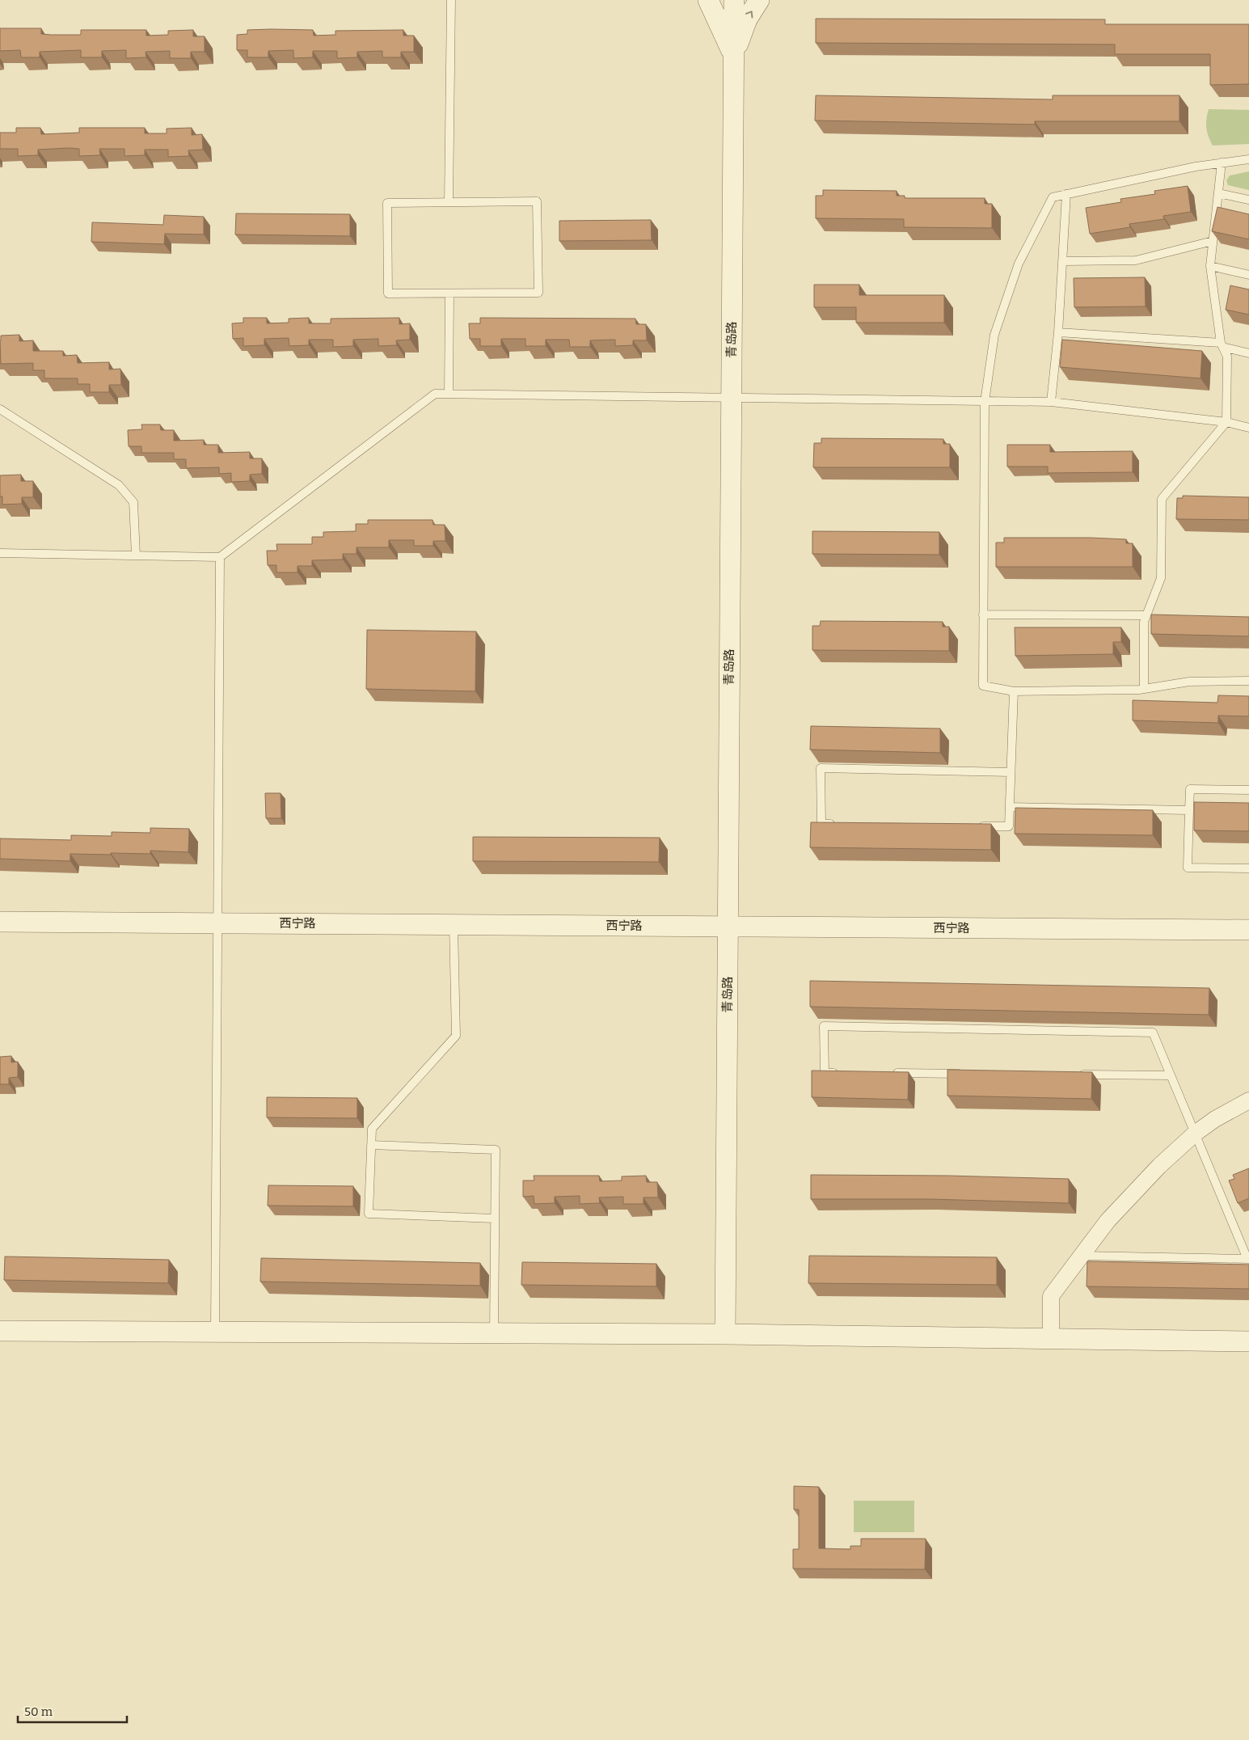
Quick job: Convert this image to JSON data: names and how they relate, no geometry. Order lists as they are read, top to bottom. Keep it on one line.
{"streets":{"street":["青岛路","西宁路"]},"crossings":[["青岛路","西宁路"]],"scale_bar":"50 m"}
